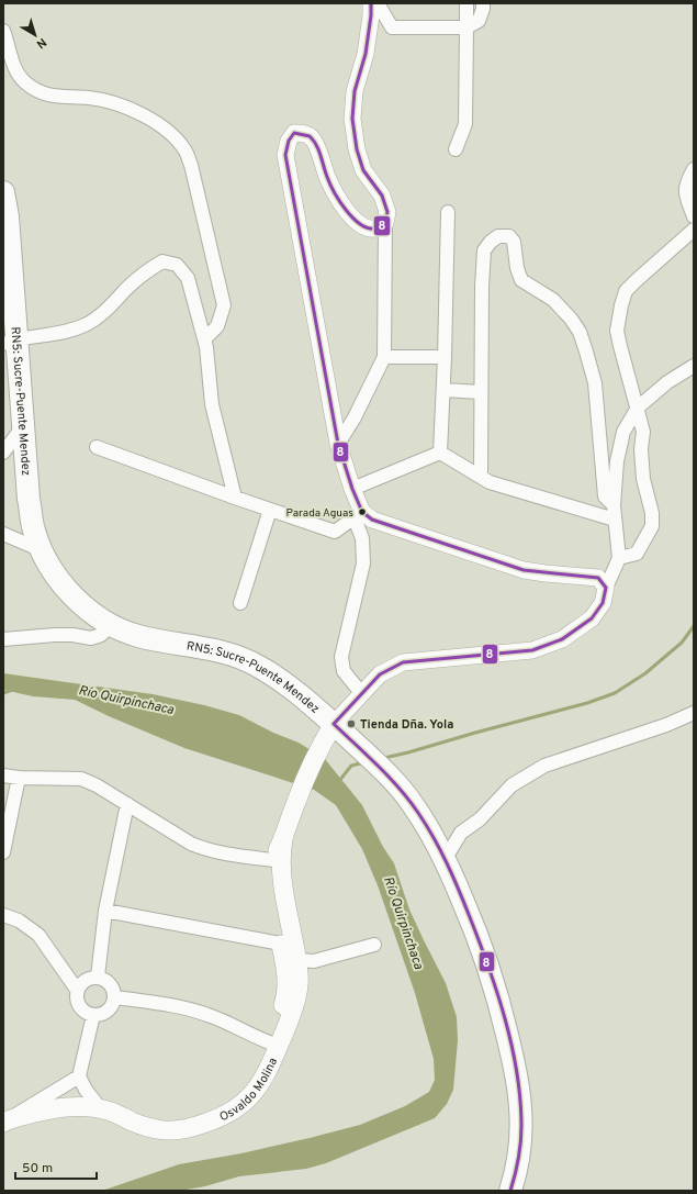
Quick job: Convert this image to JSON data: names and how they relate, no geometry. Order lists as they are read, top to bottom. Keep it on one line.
{"streets":{"highway":["RN5: Sucre-Puente Mendez"],"main road":["Osvaldo Molina"]},"water":["Río Quirpinchaca"],"places":["Parada Aguas","Tienda Dña. Yola"],"lines":["transit line 8"],"scale_bar":"50 m","north":"bottom right"}
